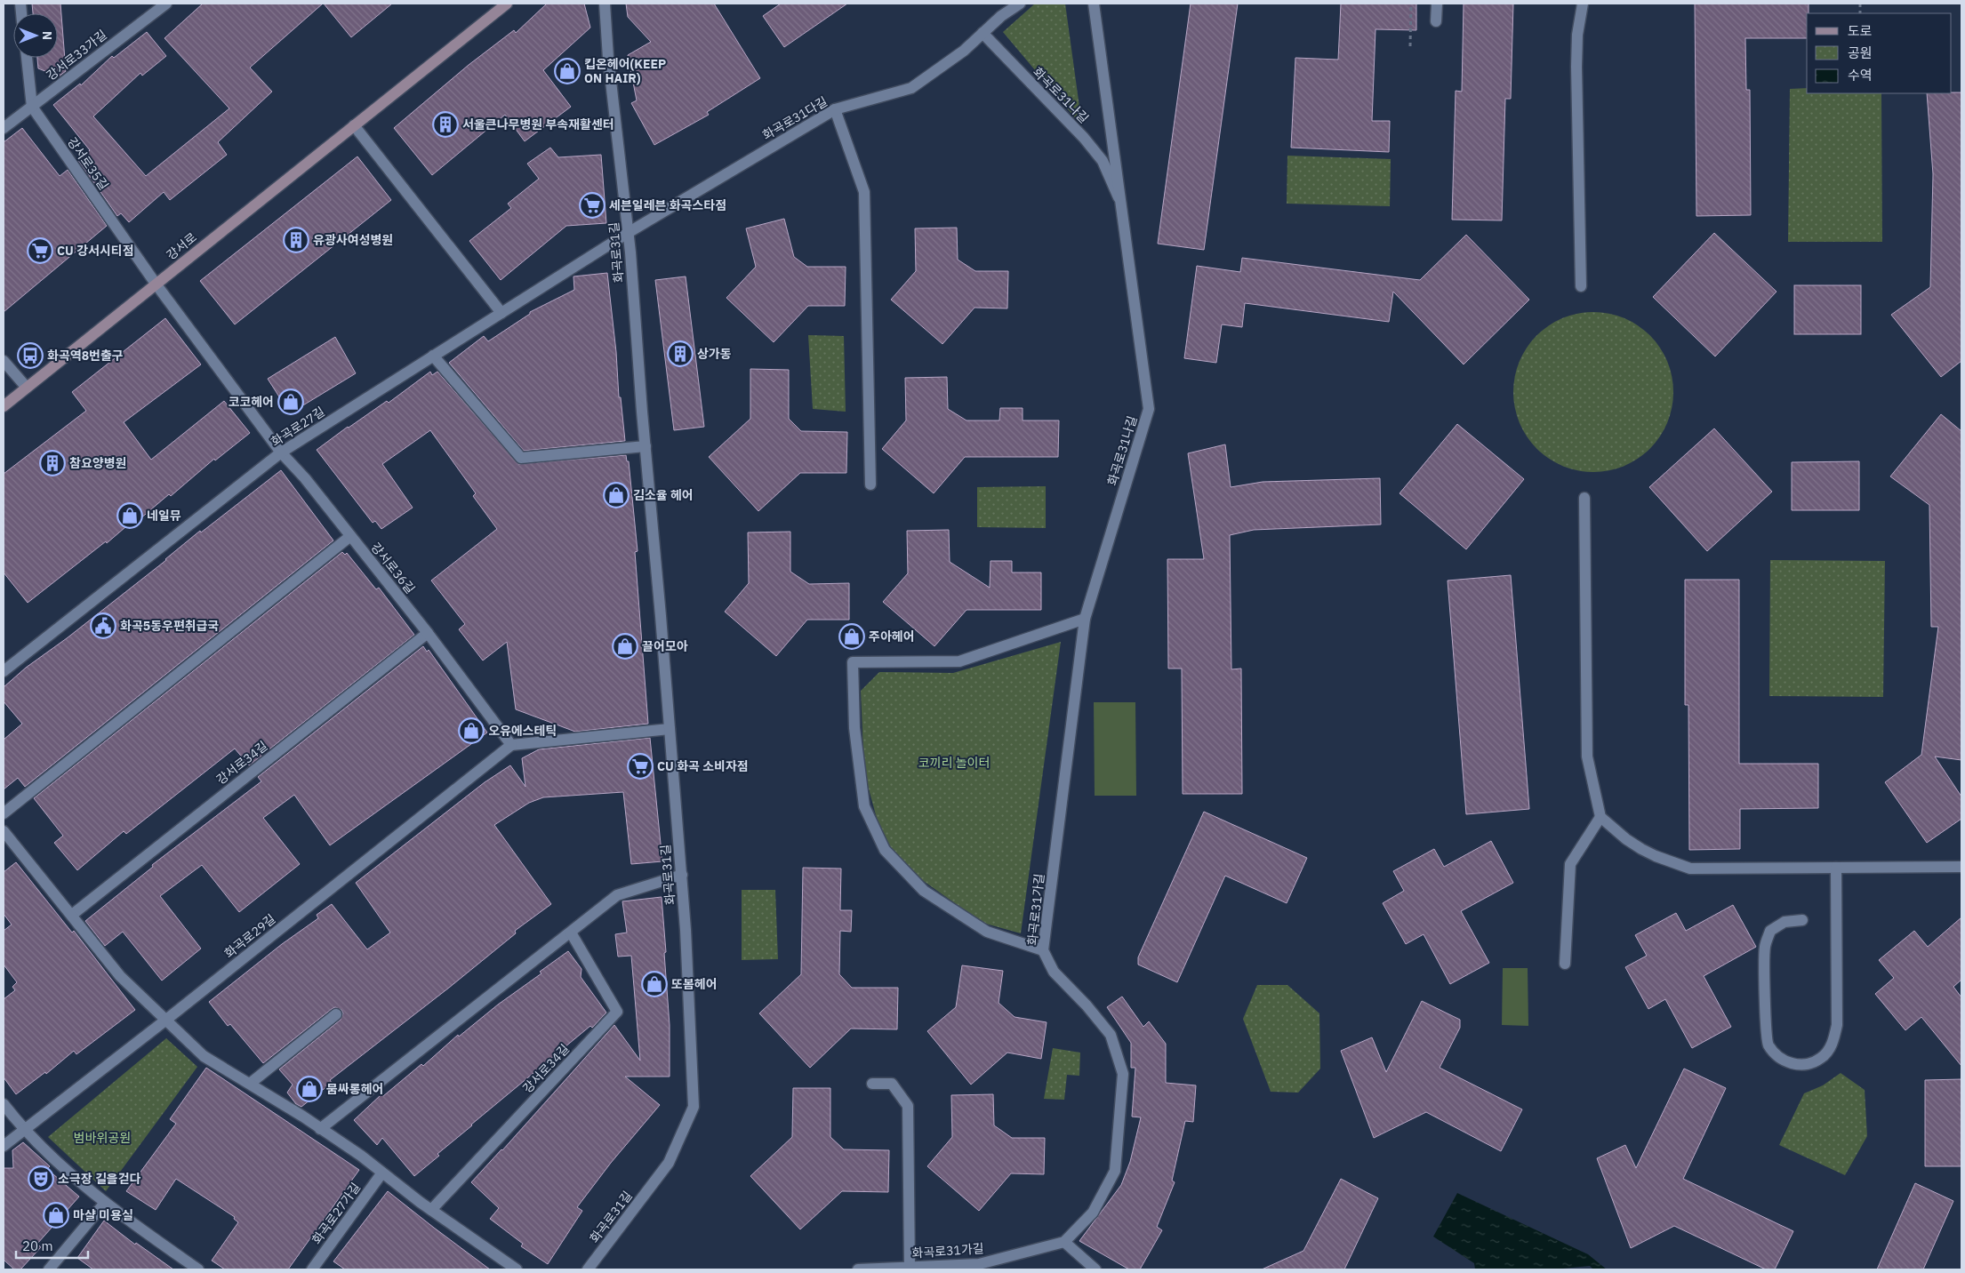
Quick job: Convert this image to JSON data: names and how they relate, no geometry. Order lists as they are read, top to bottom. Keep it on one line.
{"streets":{"main road":["강서로"],"street":["강서로33가길","화곡로31나길","화곡로31다길","강서로35길","화곡로31길","화곡로27길","강서로36길","강서로34길","화곡로31가길","화곡로29길","화곡로27가길"]},"crossings":[["강서로33가길","강서로35길"],["화곡로31나길","화곡로31다길"],["화곡로31나길","화곡로31가길"],["화곡로31다길","화곡로31길"],["화곡로31다길","화곡로27길"],["강서로35길","강서로"],["강서로35길","강서로36길"],["강서로","강서로36길"],["화곡로31길","화곡로27길"],["화곡로27길","강서로36길"],["강서로36길","강서로34길"],["강서로36길","화곡로29길"]],"parks":["코끼리 놀이터","범바위공원"],"places":{"shop":["킵온헤어(KEEP ON HAIR)","코코헤어","김소율 헤어","네일뮤","주아헤어","끌어모아","오유에스테틱","또봄헤어","뭄싸롱헤어","마샬 미용실"],"building":["서울큰나무병원 부속재활센터","유광사여성병원","상가동","참요양병원"],"supermarket":["세븐일레븐 화곡스타점","CU 강서시티점","CU 화곡 소비자점"],"bus stop":["화곡역8번출구"],"public building":["화곡5동우편취급국"],"theatre":["소극장 길을걷다"]},"legend":["도로","공원","수역"],"scale_bar":"20 m","north":"right"}
